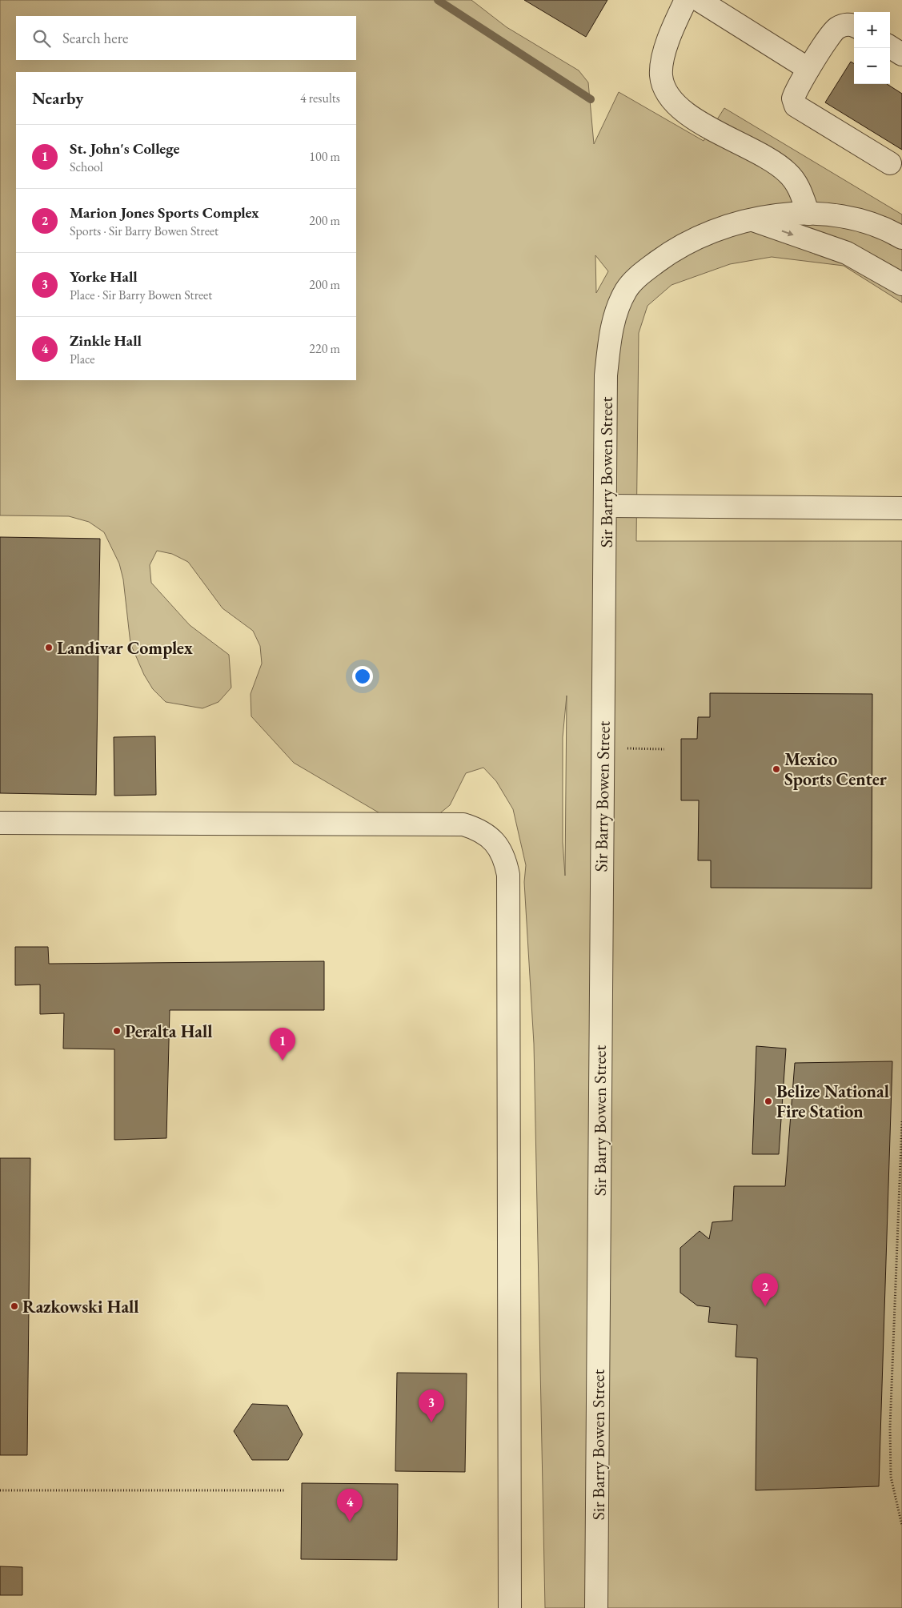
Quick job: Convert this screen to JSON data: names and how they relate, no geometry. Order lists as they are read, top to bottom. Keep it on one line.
{"streets":{"street":["Sir Barry Bowen Street"]},"places":["Landivar Complex","Mexico Sports Center","Peralta Hall","Belize National Fire Station","Razkowski Hall"],"page":{"map_buttons":["+","−"],"search":"Search here","heading":["Nearby","4 results"],"list":[{"mark":"1","name":"St. John's College","note":"School","value":"100 m"},{"mark":"2","name":"Marion Jones Sports Complex","note":"Sports · Sir Barry Bowen Street","value":"200 m"},{"mark":"3","name":"Yorke Hall","note":"Place · Sir Barry Bowen Street","value":"200 m"},{"mark":"4","name":"Zinkle Hall","note":"Place","value":"220 m"}],"pins":["1","2","3","4"]}}
